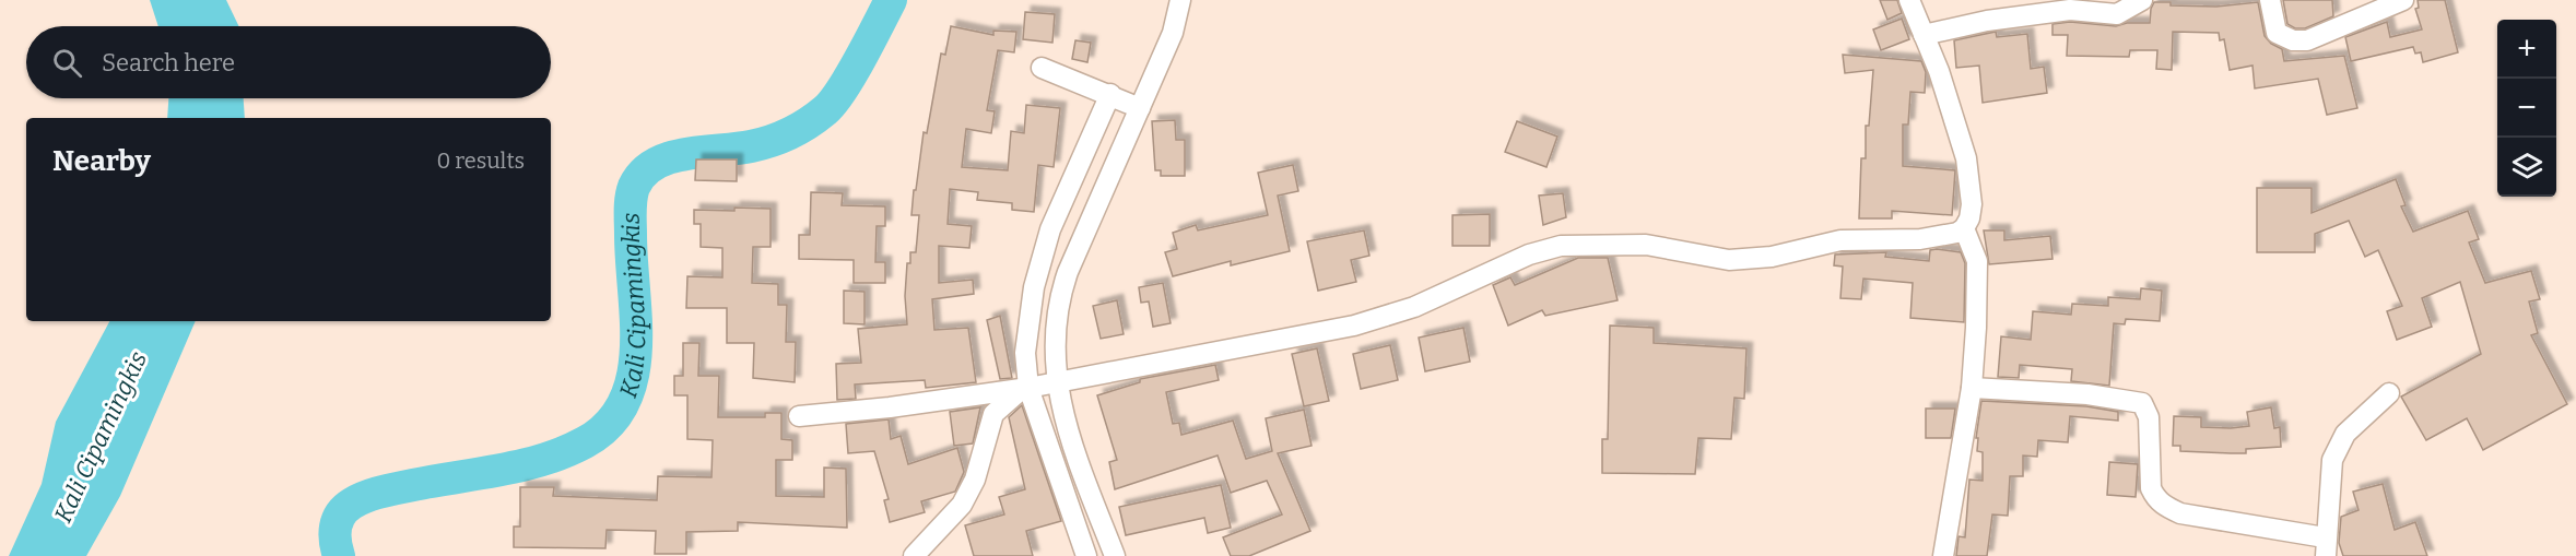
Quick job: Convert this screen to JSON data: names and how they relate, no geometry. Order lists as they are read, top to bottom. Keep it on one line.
{"water":["Kali Cipamingkis"],"page":{"map_buttons":["+","−"],"search":"Search here","heading":["Nearby","0 results"]}}
